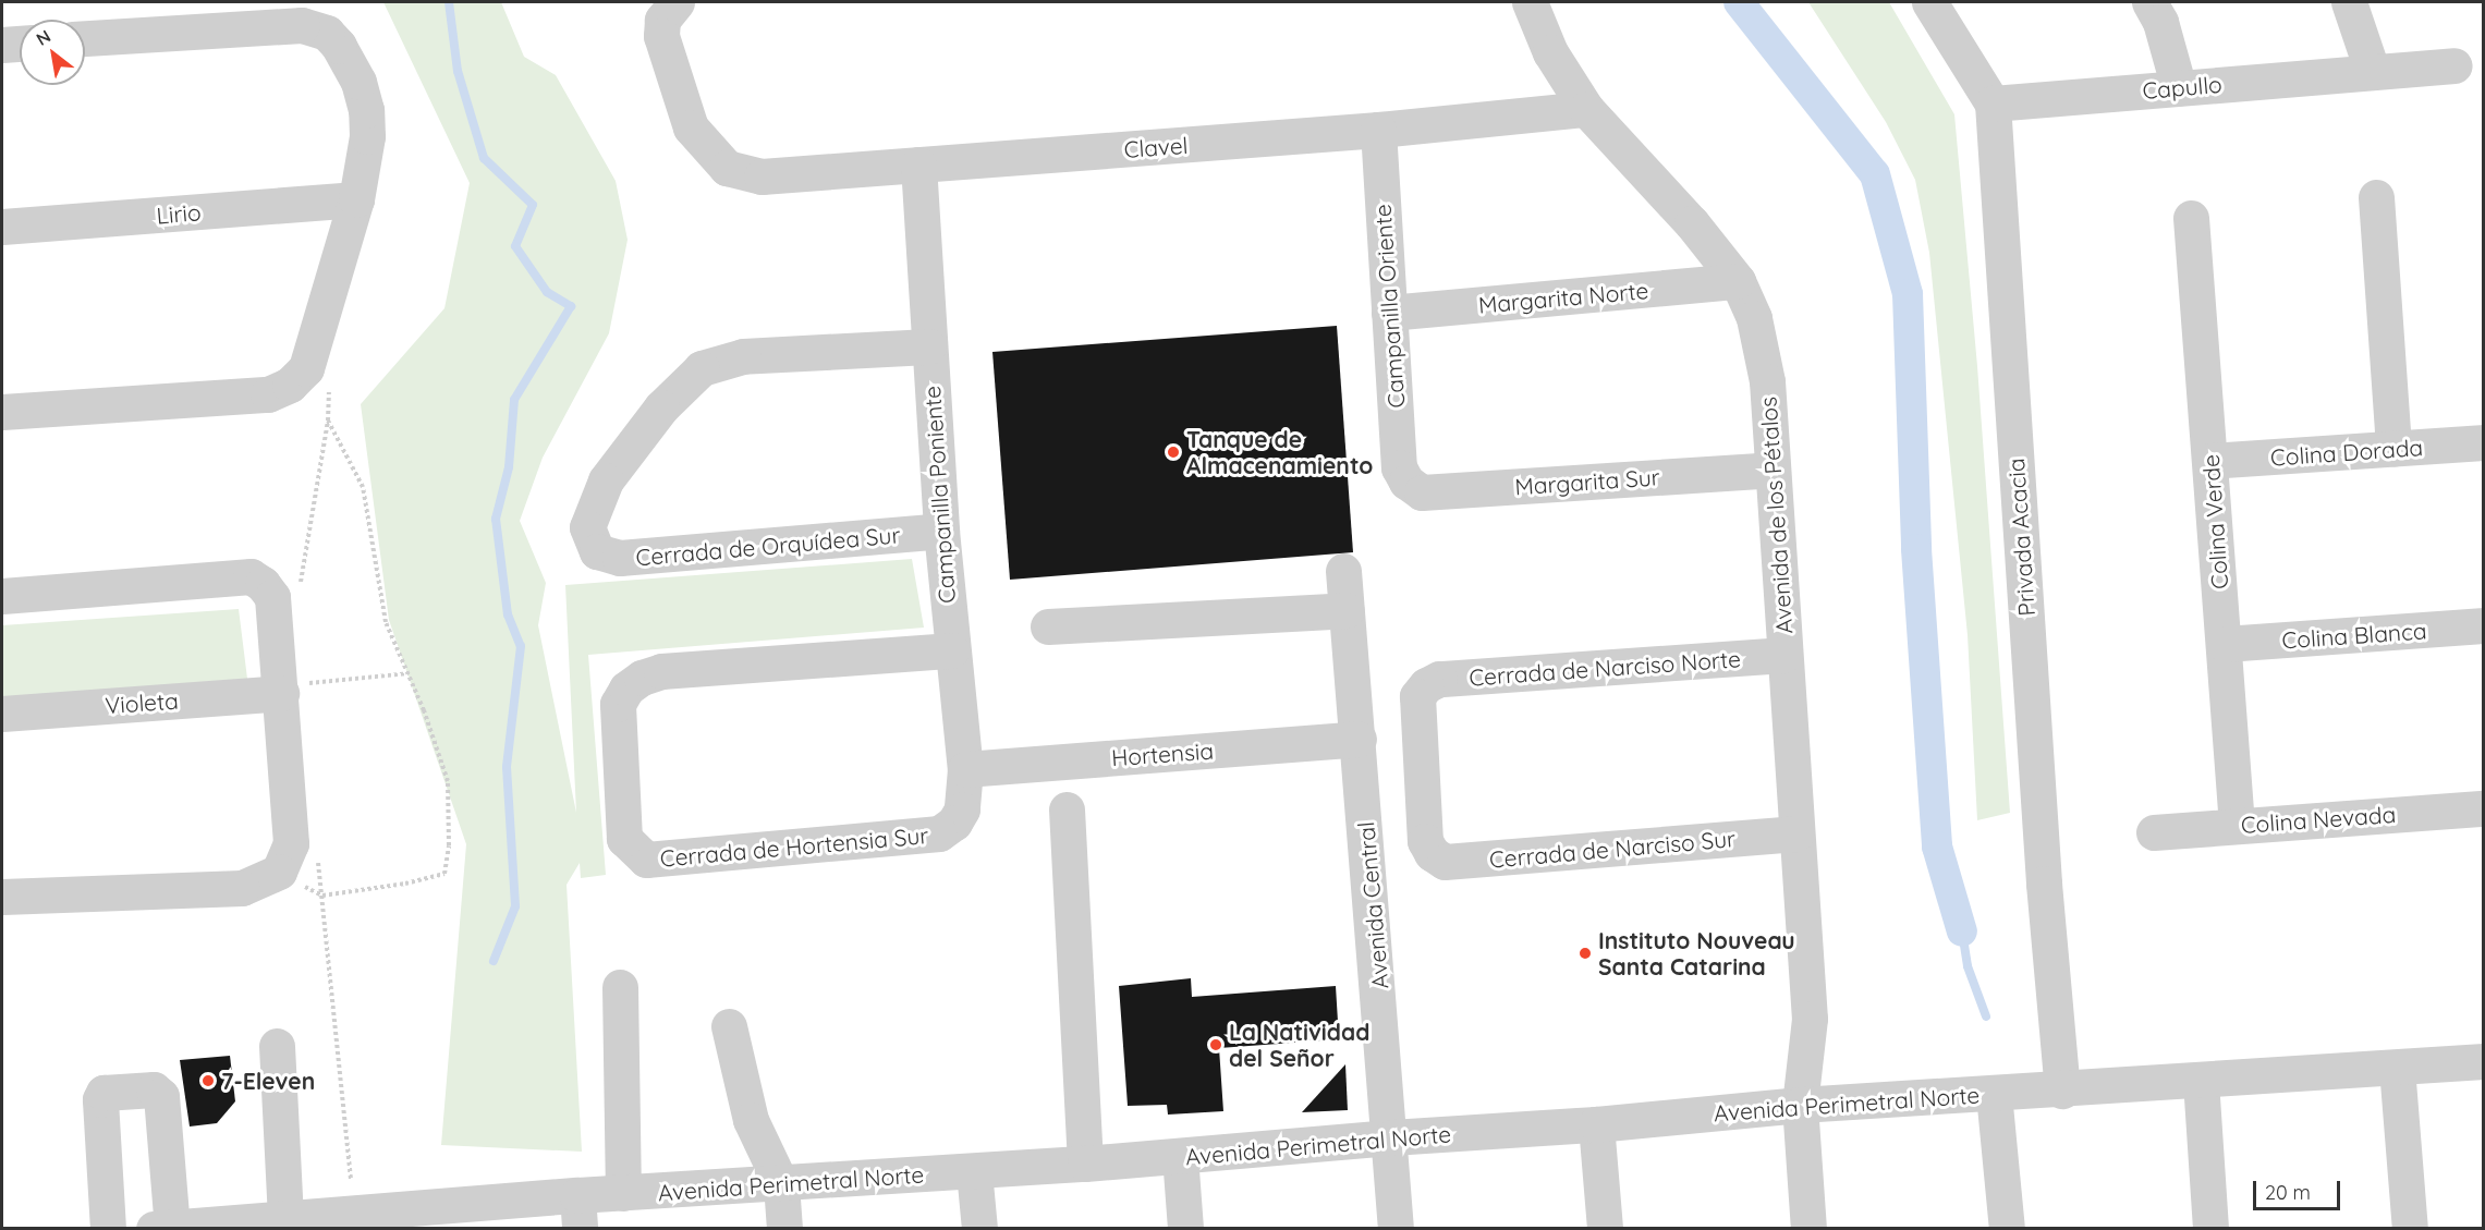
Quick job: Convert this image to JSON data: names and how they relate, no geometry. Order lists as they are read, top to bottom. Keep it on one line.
{"streets":{"street":["Capullo","Clavel","Lirio","Margarita Norte","Campanilla Oriente","Colina Dorada","Margarita Sur","Campanilla Poniente","Avenida de los Pétalos","Colina Verde","Privada Acacia","Cerrada de Orquídea Sur","Colina Blanca","Cerrada de Narciso Norte","Violeta","Hortensia","Colina Nevada","Cerrada de Hortensia Sur","Cerrada de Narciso Sur","Avenida Central","Avenida Perimetral Norte"]},"crossings":[["Capullo","Privada Acacia"],["Clavel","Campanilla Oriente"],["Clavel","Campanilla Poniente"],["Clavel","Avenida de los Pétalos"],["Margarita Norte","Campanilla Oriente"],["Margarita Norte","Avenida de los Pétalos"],["Campanilla Oriente","Margarita Sur"],["Colina Dorada","Colina Verde"],["Margarita Sur","Avenida de los Pétalos"],["Campanilla Poniente","Cerrada de Orquídea Sur"],["Campanilla Poniente","Hortensia"],["Campanilla Poniente","Cerrada de Hortensia Sur"],["Avenida de los Pétalos","Cerrada de Narciso Norte"],["Avenida de los Pétalos","Cerrada de Narciso Sur"],["Avenida de los Pétalos","Avenida Perimetral Norte"],["Colina Verde","Colina Blanca"],["Colina Verde","Colina Nevada"],["Privada Acacia","Avenida Perimetral Norte"],["Cerrada de Narciso Norte","Cerrada de Narciso Sur"],["Hortensia","Avenida Central"],["Avenida Central","Avenida Perimetral Norte"]],"places":["Tanque de Almacenamiento","Instituto Nouveau Santa Catarina","La Natividad del Señor","7-Eleven"],"scale_bar":"20 m","north":"top left"}
